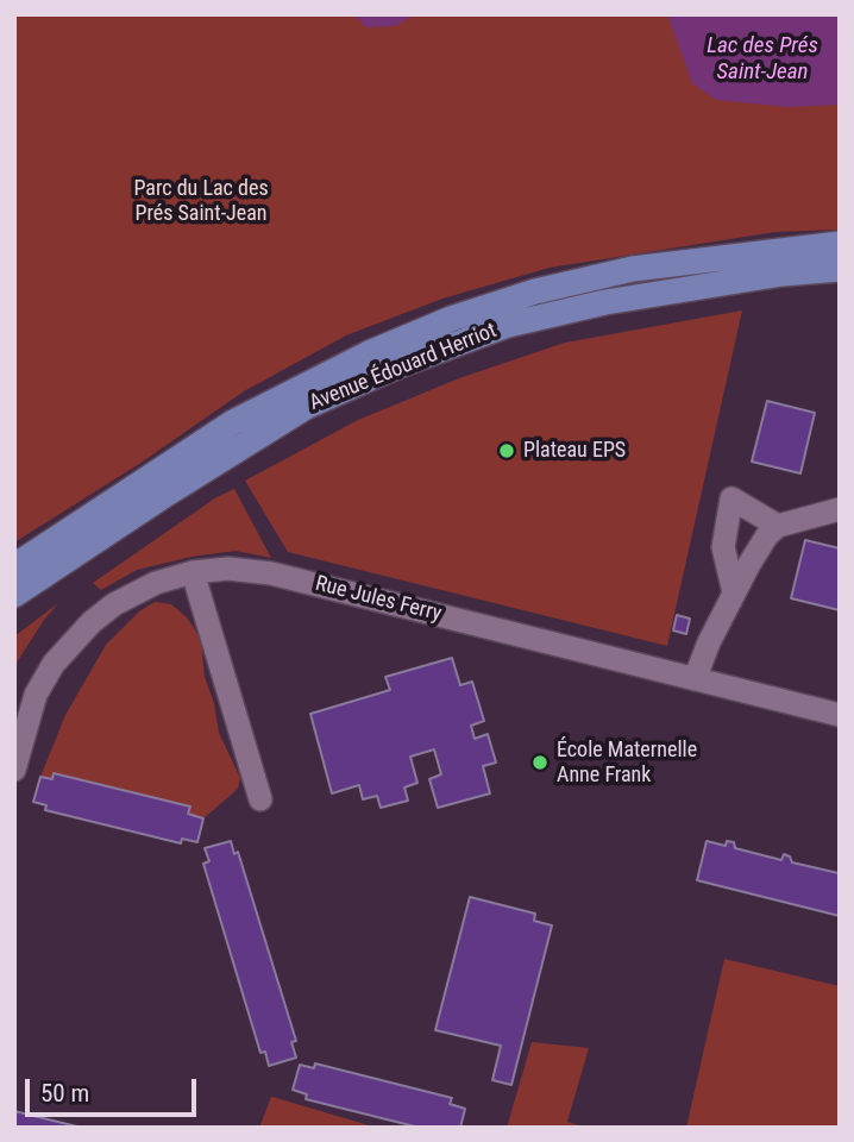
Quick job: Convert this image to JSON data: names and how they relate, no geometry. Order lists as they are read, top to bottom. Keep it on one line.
{"streets":{"main road":["Avenue Édouard Herriot"],"street":["Rue Jules Ferry"]},"water":["Lac des Prés Saint-Jean"],"parks":["Parc du Lac des Prés Saint-Jean"],"places":["Plateau EPS","École Maternelle Anne Frank"],"scale_bar":"50 m"}
